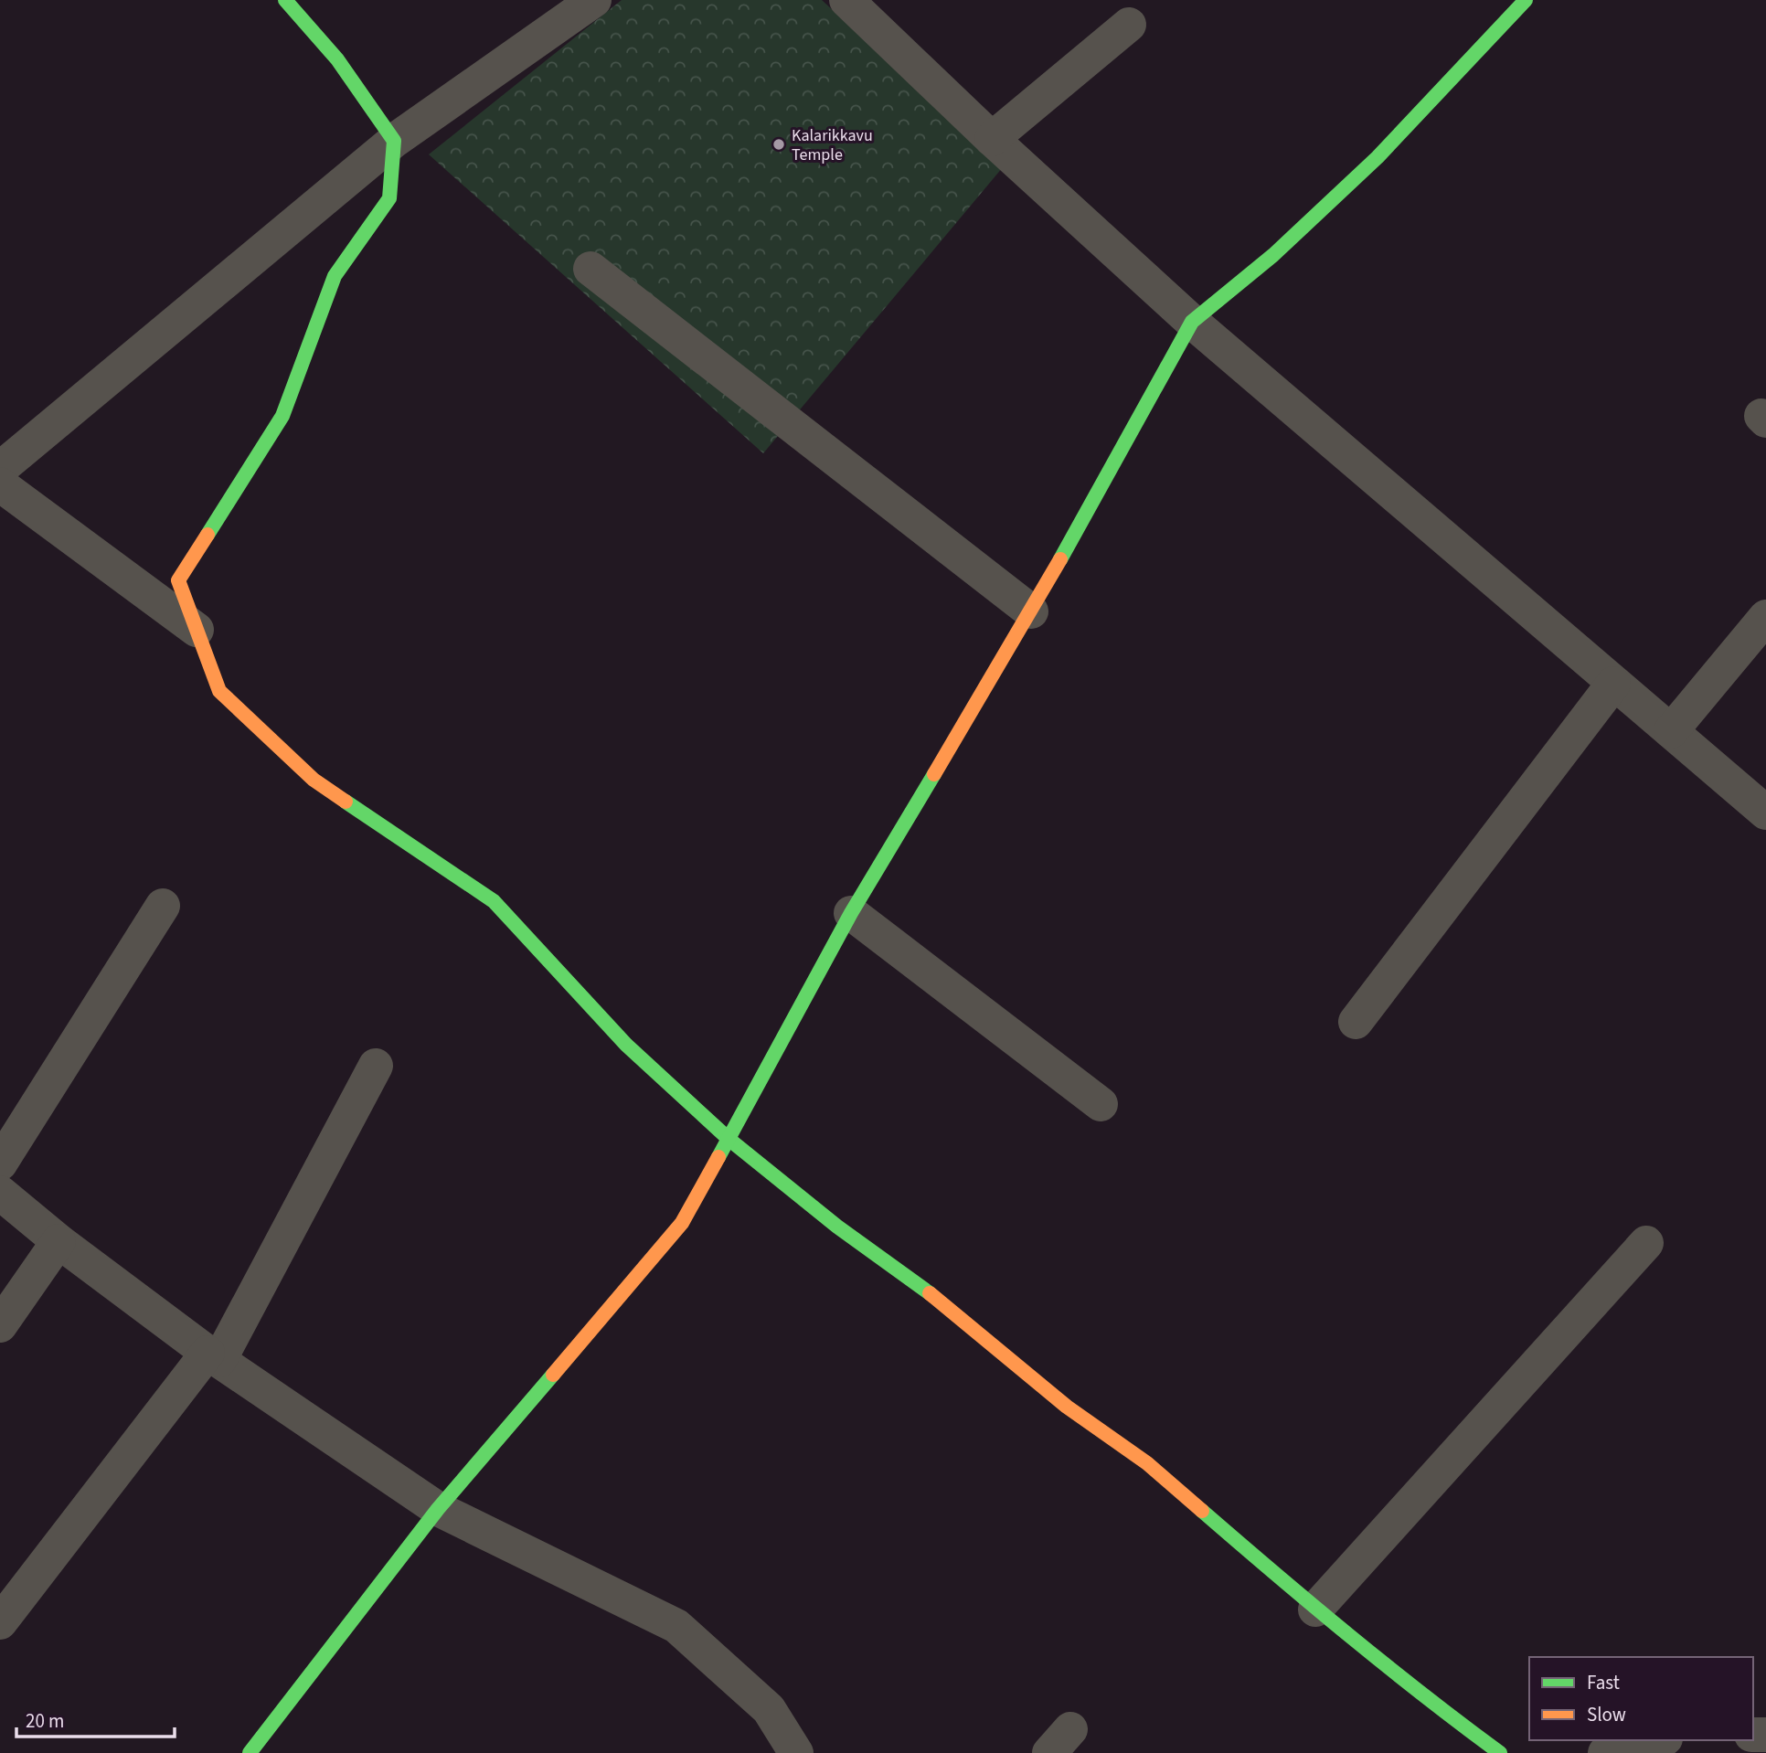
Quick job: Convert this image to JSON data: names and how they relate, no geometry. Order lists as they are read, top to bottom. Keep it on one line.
{"places":["Kalarikkavu Temple"],"legend":["Fast","Slow"],"scale_bar":"20 m"}
